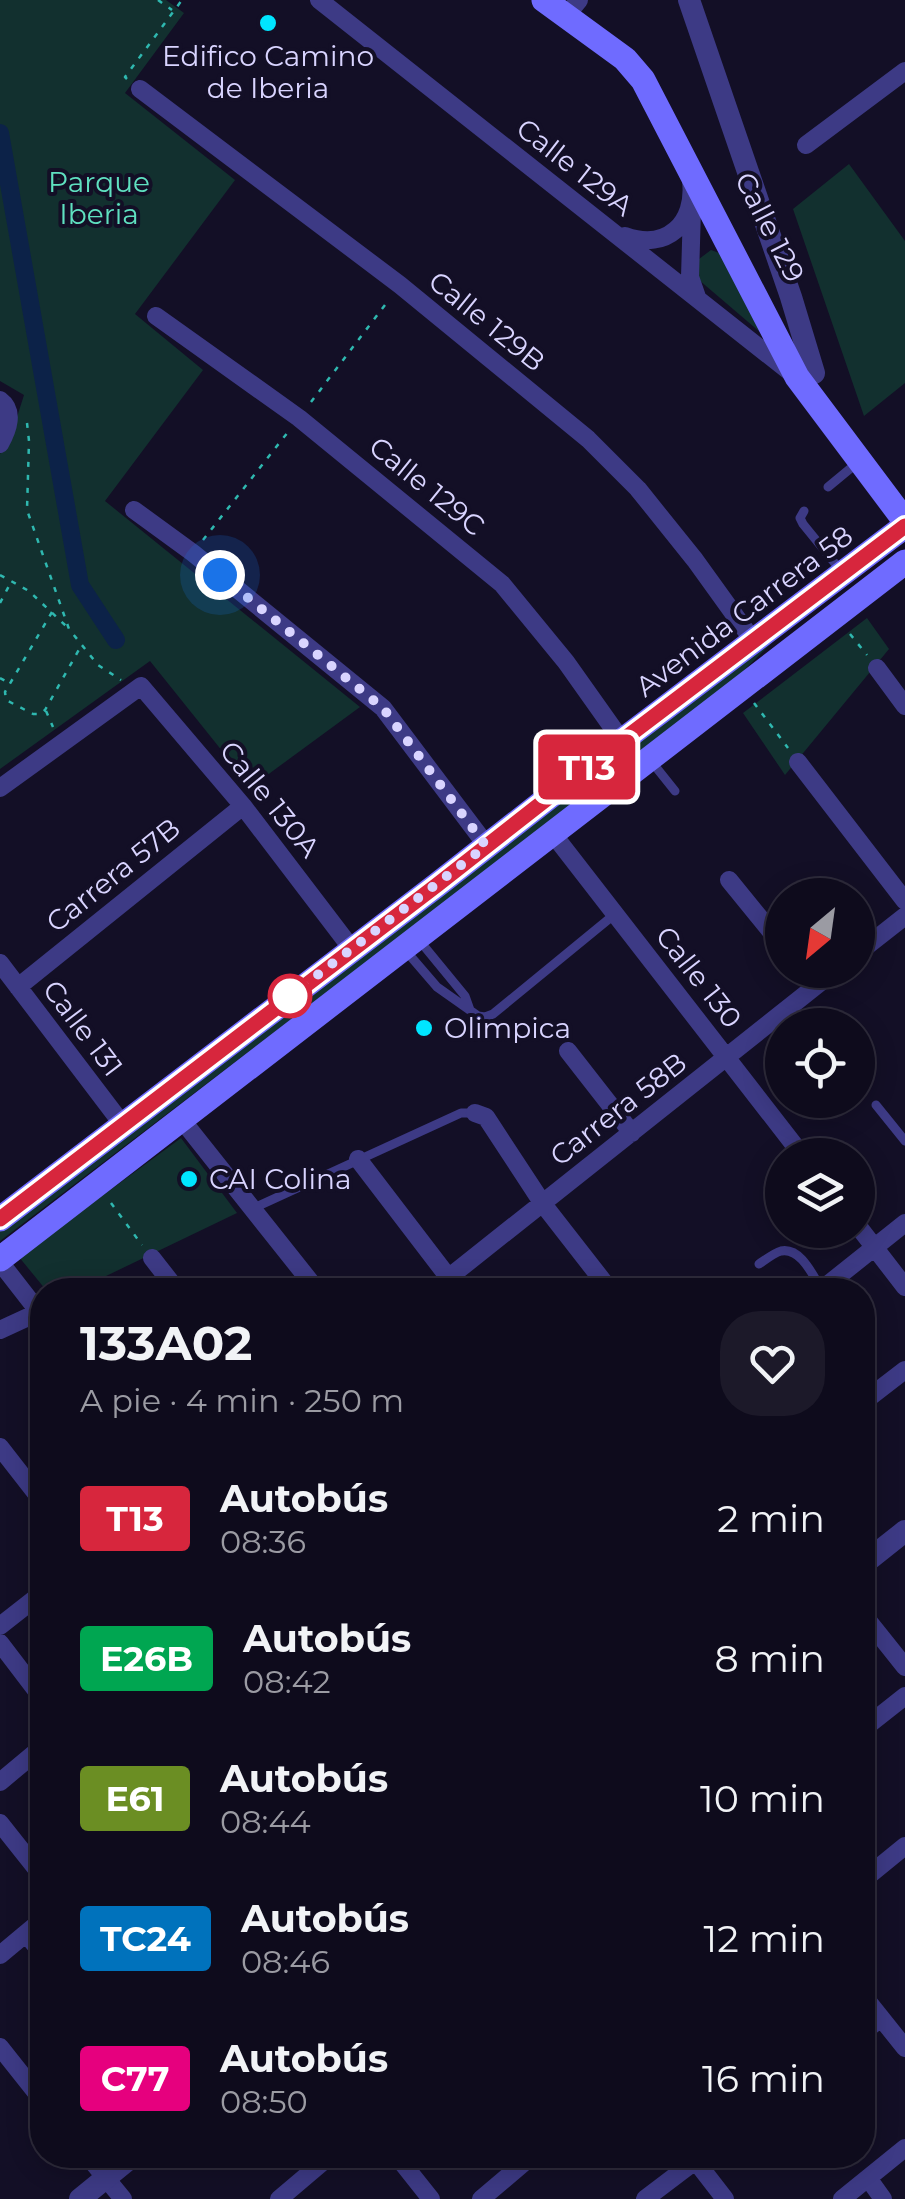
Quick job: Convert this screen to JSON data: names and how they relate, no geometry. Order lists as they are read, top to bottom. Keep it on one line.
{"streets":{"main road":["Calle 129","Avenida Carrera 58"],"street":["Calle 129A","Calle 129B","Calle 129C","Calle 130A","Carrera 57B","Calle 130","Calle 131","Carrera 58B"]},"crossings":[["Calle 129A","Calle 129"],["Calle 129","Avenida Carrera 58"],["Calle 129B","Avenida Carrera 58"],["Calle 129C","Avenida Carrera 58"],["Avenida Carrera 58","Calle 130A"],["Avenida Carrera 58","Calle 131"],["Calle 130A","Carrera 57B"],["Carrera 57B","Calle 131"],["Calle 130","Carrera 58B"]],"parks":["Parque Iberia"],"places":["Edifico Camino de Iberia","Olimpica","CAI Colina"],"lines":["bus line T13"],"north":"bottom left","page":{"on_map":"T13","heading":["133A02","A pie · 4 min · 250 m"],"list":[{"mark":"T13","name":"Autobús","note":"08:36","value":"2 min"},{"mark":"E26B","name":"Autobús","note":"08:42","value":"8 min"},{"mark":"E61","name":"Autobús","note":"08:44","value":"10 min"},{"mark":"TC24","name":"Autobús","note":"08:46","value":"12 min"},{"mark":"C77","name":"Autobús","note":"08:50","value":"16 min"}]}}
